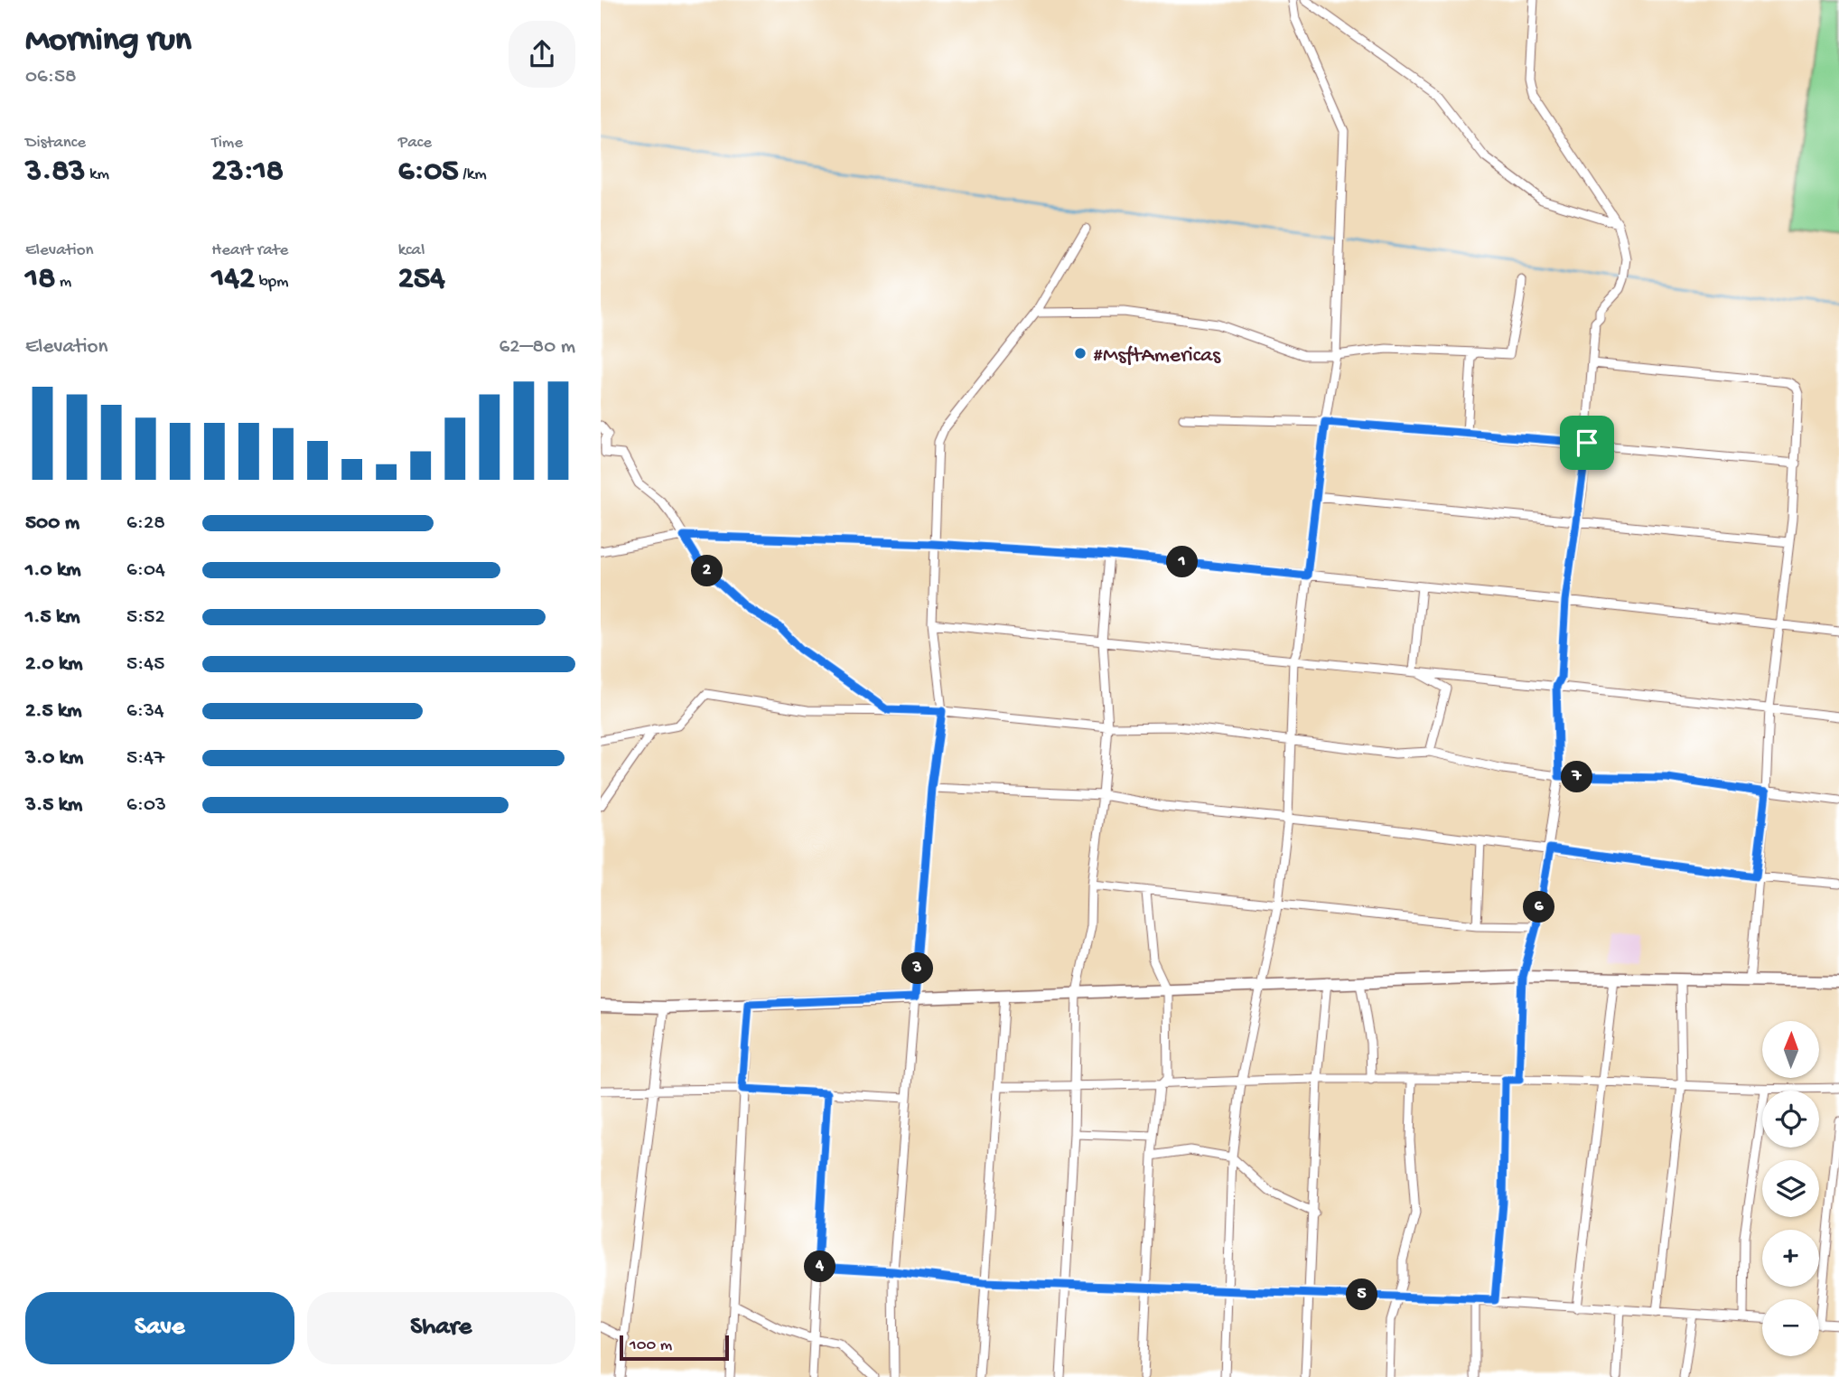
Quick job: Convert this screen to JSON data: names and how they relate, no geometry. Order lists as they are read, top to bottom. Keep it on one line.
{"places":["#MsftAmericas"],"scale_bar":"100 m","north":"top","page":{"heading":["Morning run","06:58"],"stats":[["Distance","3.83 km"],["Time","23:18"],["Pace","6:05 /km"],["Elevation","18 m"],["Heart rate","142 bpm"],["kcal","254"]],"chart":["Elevation","62–80 m"],"list":[{"name":"500 m","note":"6:28"},{"name":"1.0 km","note":"6:04"},{"name":"1.5 km","note":"5:52"},{"name":"2.0 km","note":"5:45"},{"name":"2.5 km","note":"6:34"},{"name":"3.0 km","note":"5:47"},{"name":"3.5 km","note":"6:03"}],"pins":["1","2","7","6","3","4","5"],"map_buttons":["+","−"],"buttons":["Save","Share"],"scale":"100 m"}}
